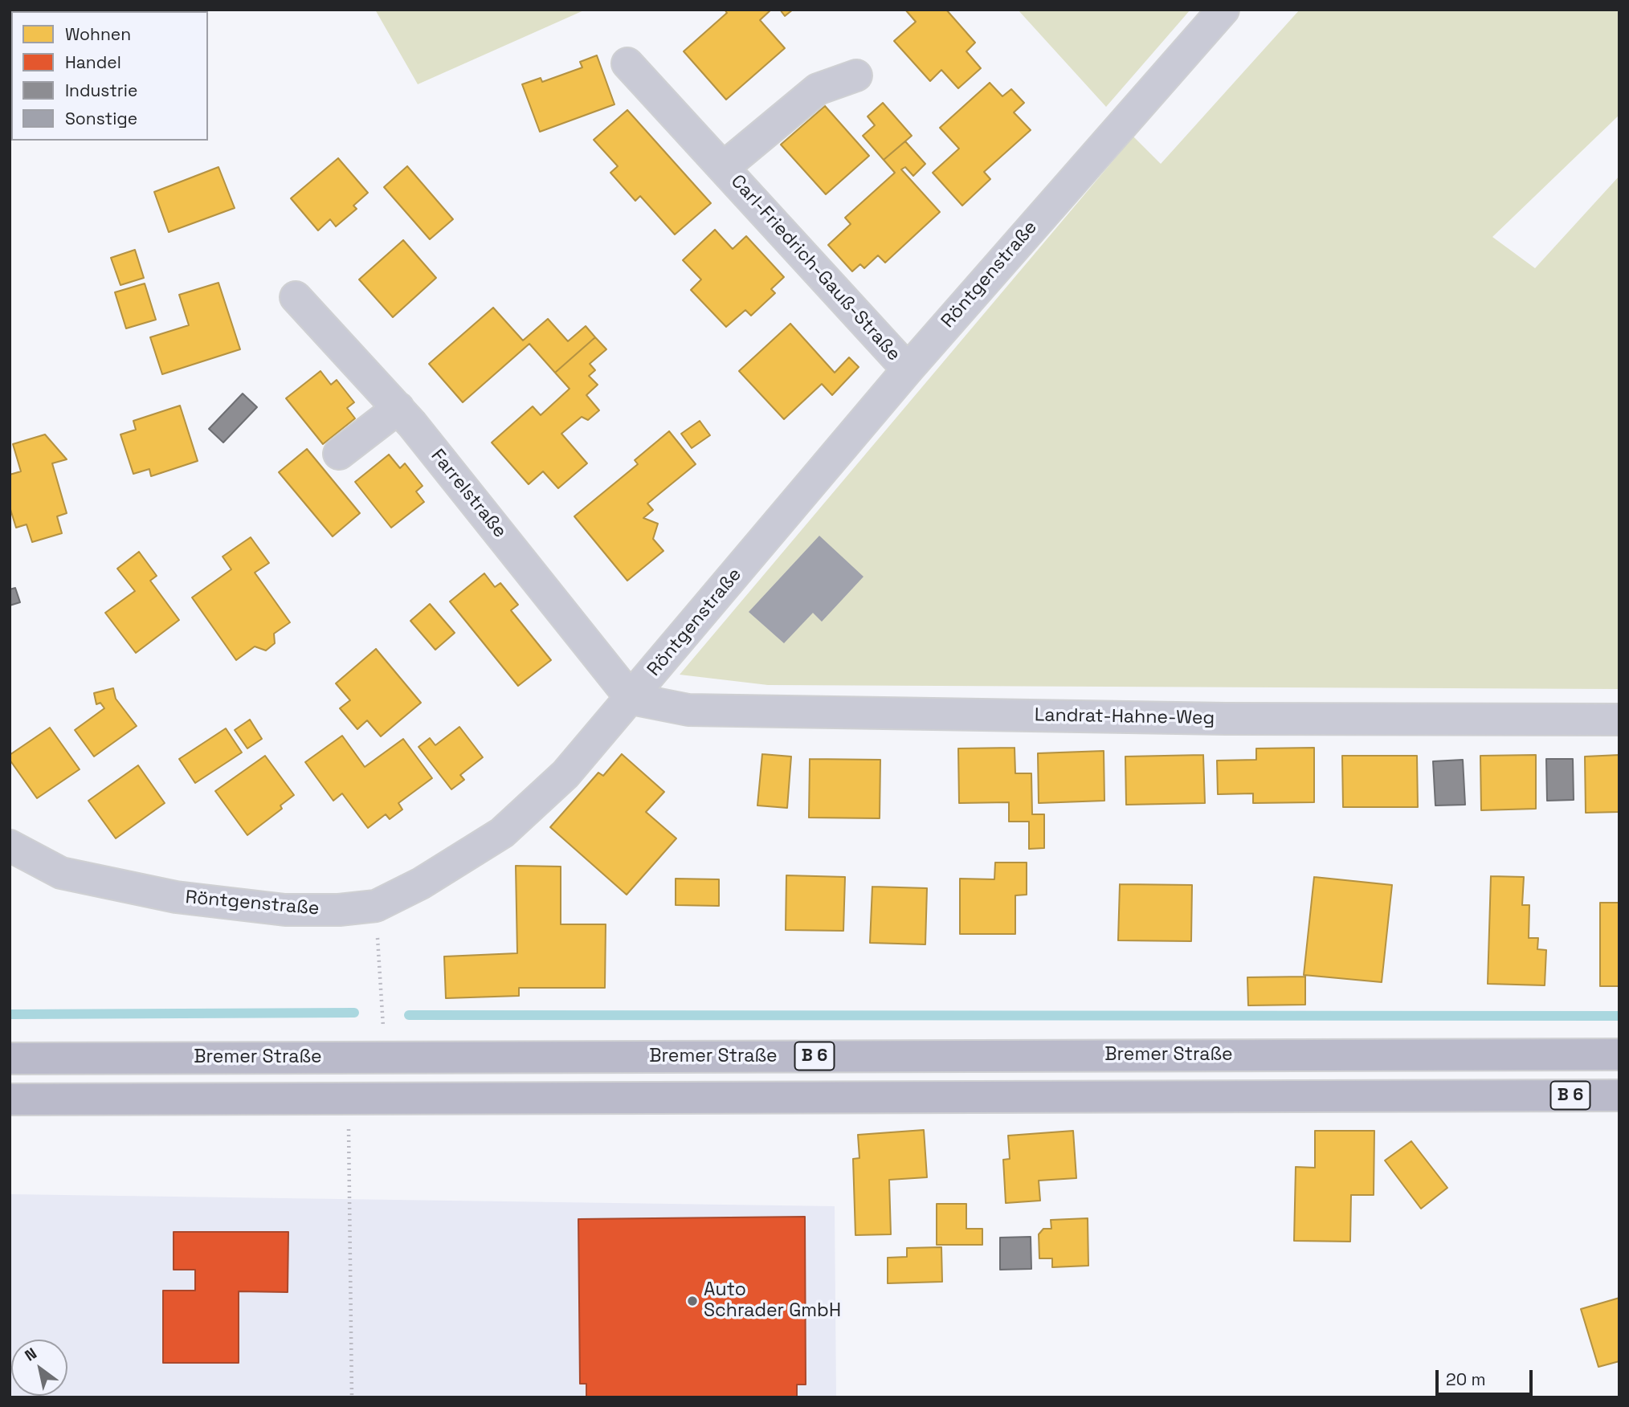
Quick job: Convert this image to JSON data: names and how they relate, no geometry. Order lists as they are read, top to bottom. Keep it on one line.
{"streets":{"main road":["Bremer Straße","B 6"],"street":["Carl-Friedrich-Gauß-Straße","Röntgenstraße","Farrelstraße","Landrat-Hahne-Weg"]},"crossings":[["Carl-Friedrich-Gauß-Straße","Röntgenstraße"],["Röntgenstraße","Farrelstraße"],["Röntgenstraße","Landrat-Hahne-Weg"],["Farrelstraße","Landrat-Hahne-Weg"]],"places":["Auto Schrader GmbH"],"legend":["Wohnen","Handel","Industrie","Sonstige"],"scale_bar":"20 m","north":"top left"}
